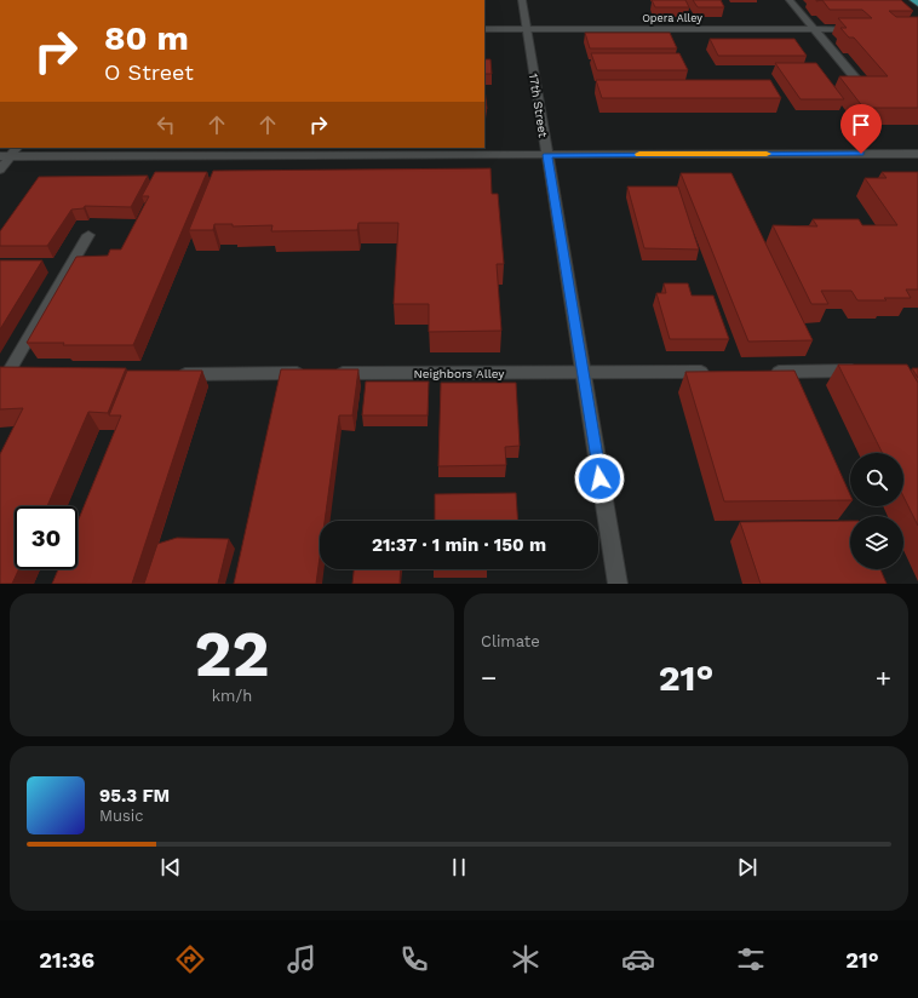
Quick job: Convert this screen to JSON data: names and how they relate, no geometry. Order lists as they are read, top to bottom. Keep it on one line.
{"streets":{"street":["Opera Alley","17th Street","Neighbors Alley"]},"crossings":[["Opera Alley","17th Street"],["17th Street","Neighbors Alley"]],"page":{"turn":["80 m","O Street"],"limit":"30","trip":"21:37 · 1 min · 150 m","tile":[["22","km/h"],"Climate"],"heat":["−","21°","+"],"song":["95.3 FM","Music"],"tabs":["21:36","21°"]}}
